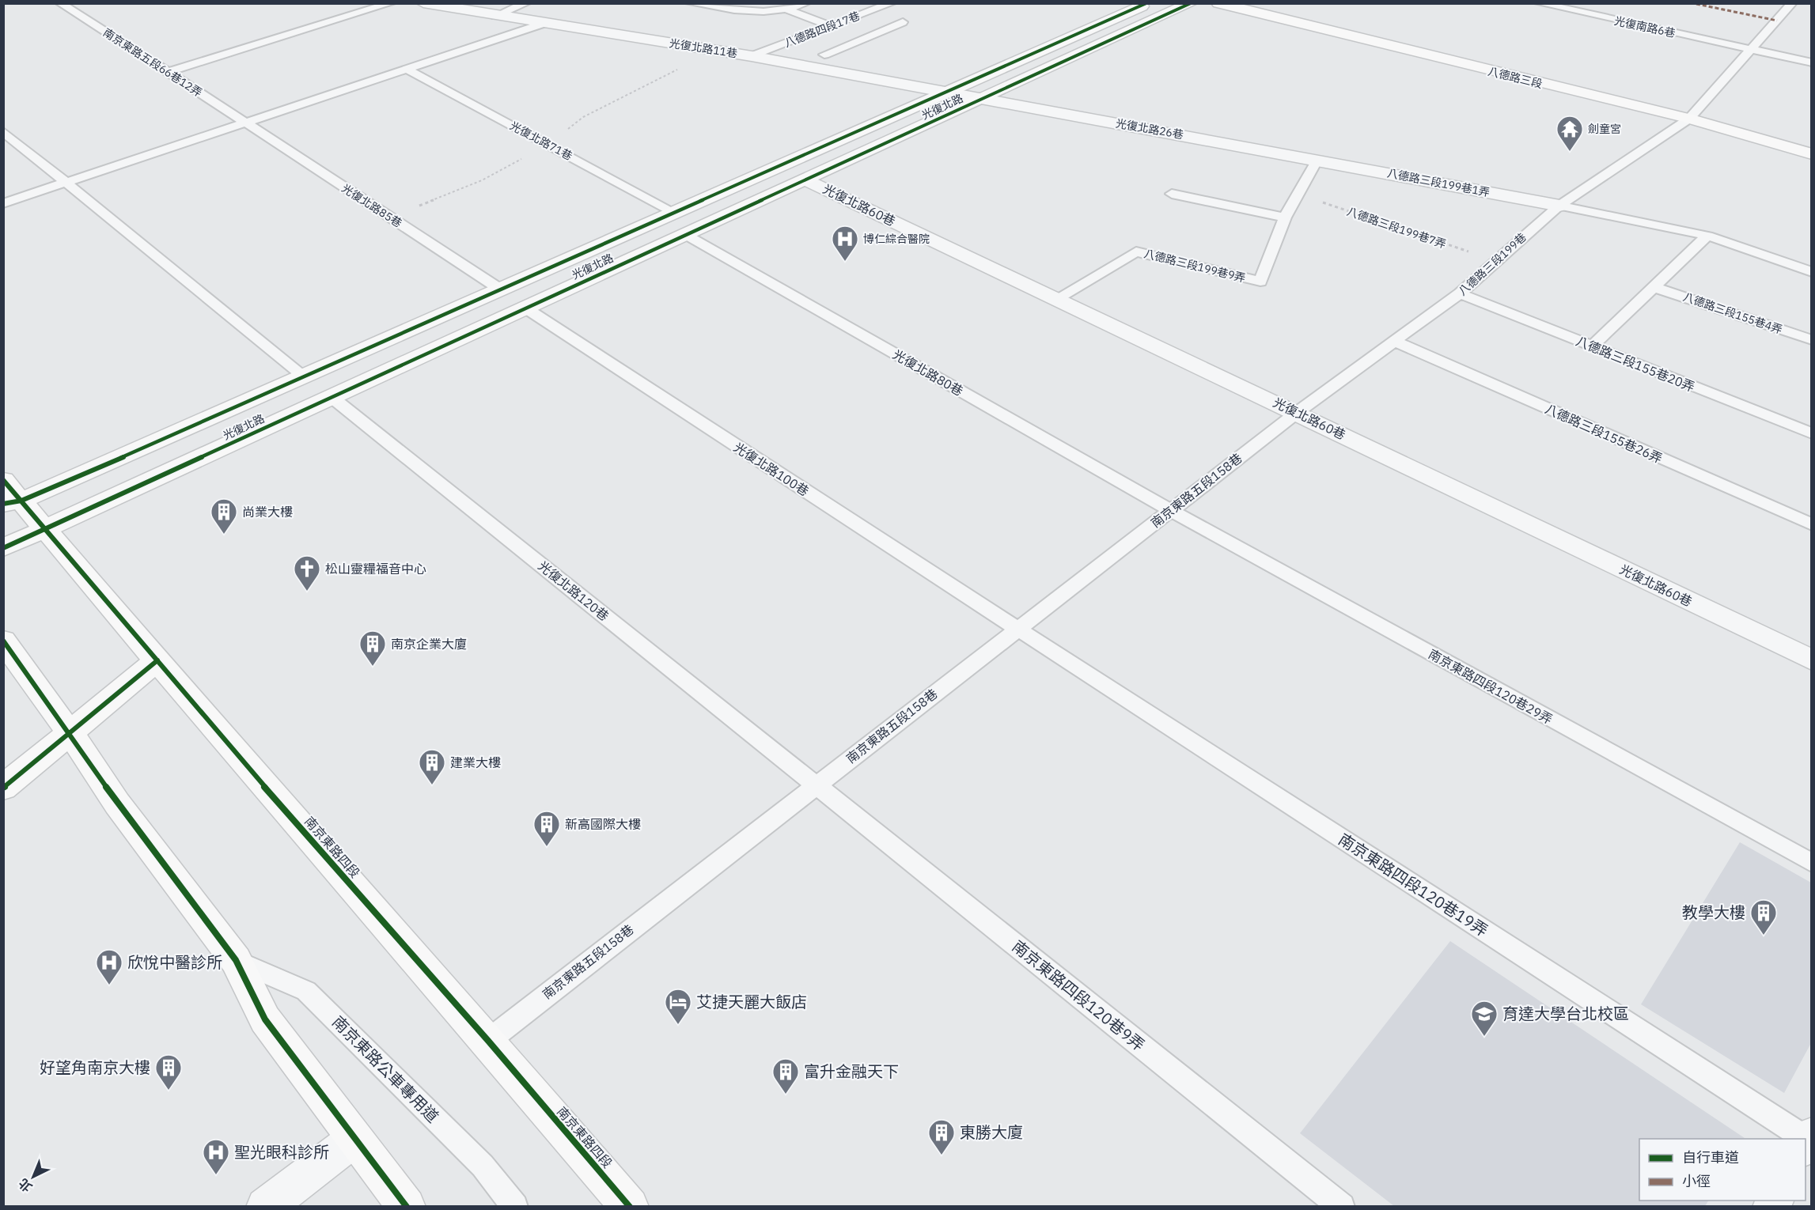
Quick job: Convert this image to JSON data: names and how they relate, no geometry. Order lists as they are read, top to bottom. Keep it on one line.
{"streets":{"main road":["八德路三段","光復北路","南京東路四段"],"street":["光復北路11巷","光復北路26巷","八德路三段199巷1弄","光復北路60巷"],"lane":["光復南路6巷","八德路四段17巷","南京東路五段66巷12弄","光復北路71巷","光復北路85巷","八德路三段199巷","八德路三段199巷9弄","八德路三段155巷4弄","八德路三段155巷20弄","光復北路80巷","八德路三段155巷26弄","光復北路100巷","南京東路五段158巷","光復北路120巷","南京東路四段120巷29弄","南京東路四段120巷19弄","南京東路四段120巷9弄","南京東路公車專用道"],"path":["八德路三段199巷7弄"]},"crossings":[["光復南路6巷","八德路三段199巷"],["八德路四段17巷","光復北路11巷"],["光復北路11巷","光復北路"],["光復北路11巷","光復北路26巷"],["南京東路五段66巷12弄","光復北路85巷"],["八德路三段","八德路三段199巷"],["光復北路","光復北路26巷"],["光復北路","光復北路71巷"],["光復北路","光復北路60巷"],["光復北路","光復北路85巷"],["光復北路","光復北路80巷"],["光復北路","光復北路100巷"],["光復北路","光復北路120巷"],["光復北路","南京東路四段"],["光復北路26巷","八德路三段199巷1弄"],["八德路三段199巷1弄","八德路三段199巷"],["光復北路60巷","八德路三段199巷"],["光復北路60巷","八德路三段199巷9弄"],["光復北路60巷","南京東路五段158巷"],["八德路三段199巷7弄","八德路三段199巷"],["八德路三段199巷","八德路三段155巷20弄"],["八德路三段199巷","八德路三段155巷26弄"],["八德路三段199巷","南京東路五段158巷"],["光復北路80巷","南京東路五段158巷"],["光復北路80巷","南京東路四段120巷29弄"],["光復北路100巷","南京東路五段158巷"],["光復北路100巷","南京東路四段120巷19弄"],["南京東路五段158巷","光復北路120巷"],["南京東路五段158巷","南京東路四段120巷29弄"],["南京東路五段158巷","南京東路四段"],["南京東路五段158巷","南京東路四段120巷19弄"],["南京東路五段158巷","南京東路四段120巷9弄"],["光復北路120巷","南京東路四段120巷9弄"]],"places":{"temple":["劍童宮"],"hospital":["博仁綜合醫院","欣悅中醫診所","聖光眼科診所"],"building":["尚業大樓","南京企業大廈","建業大樓","新高國際大樓","教學大樓","好望角南京大樓","富升金融天下","東勝大廈"],"church":["松山靈糧福音中心"],"hotel":["艾捷天麗大飯店"],"school or university":["育達大學台北校區"]},"legend":["自行車道","小徑"],"north":"bottom left"}
